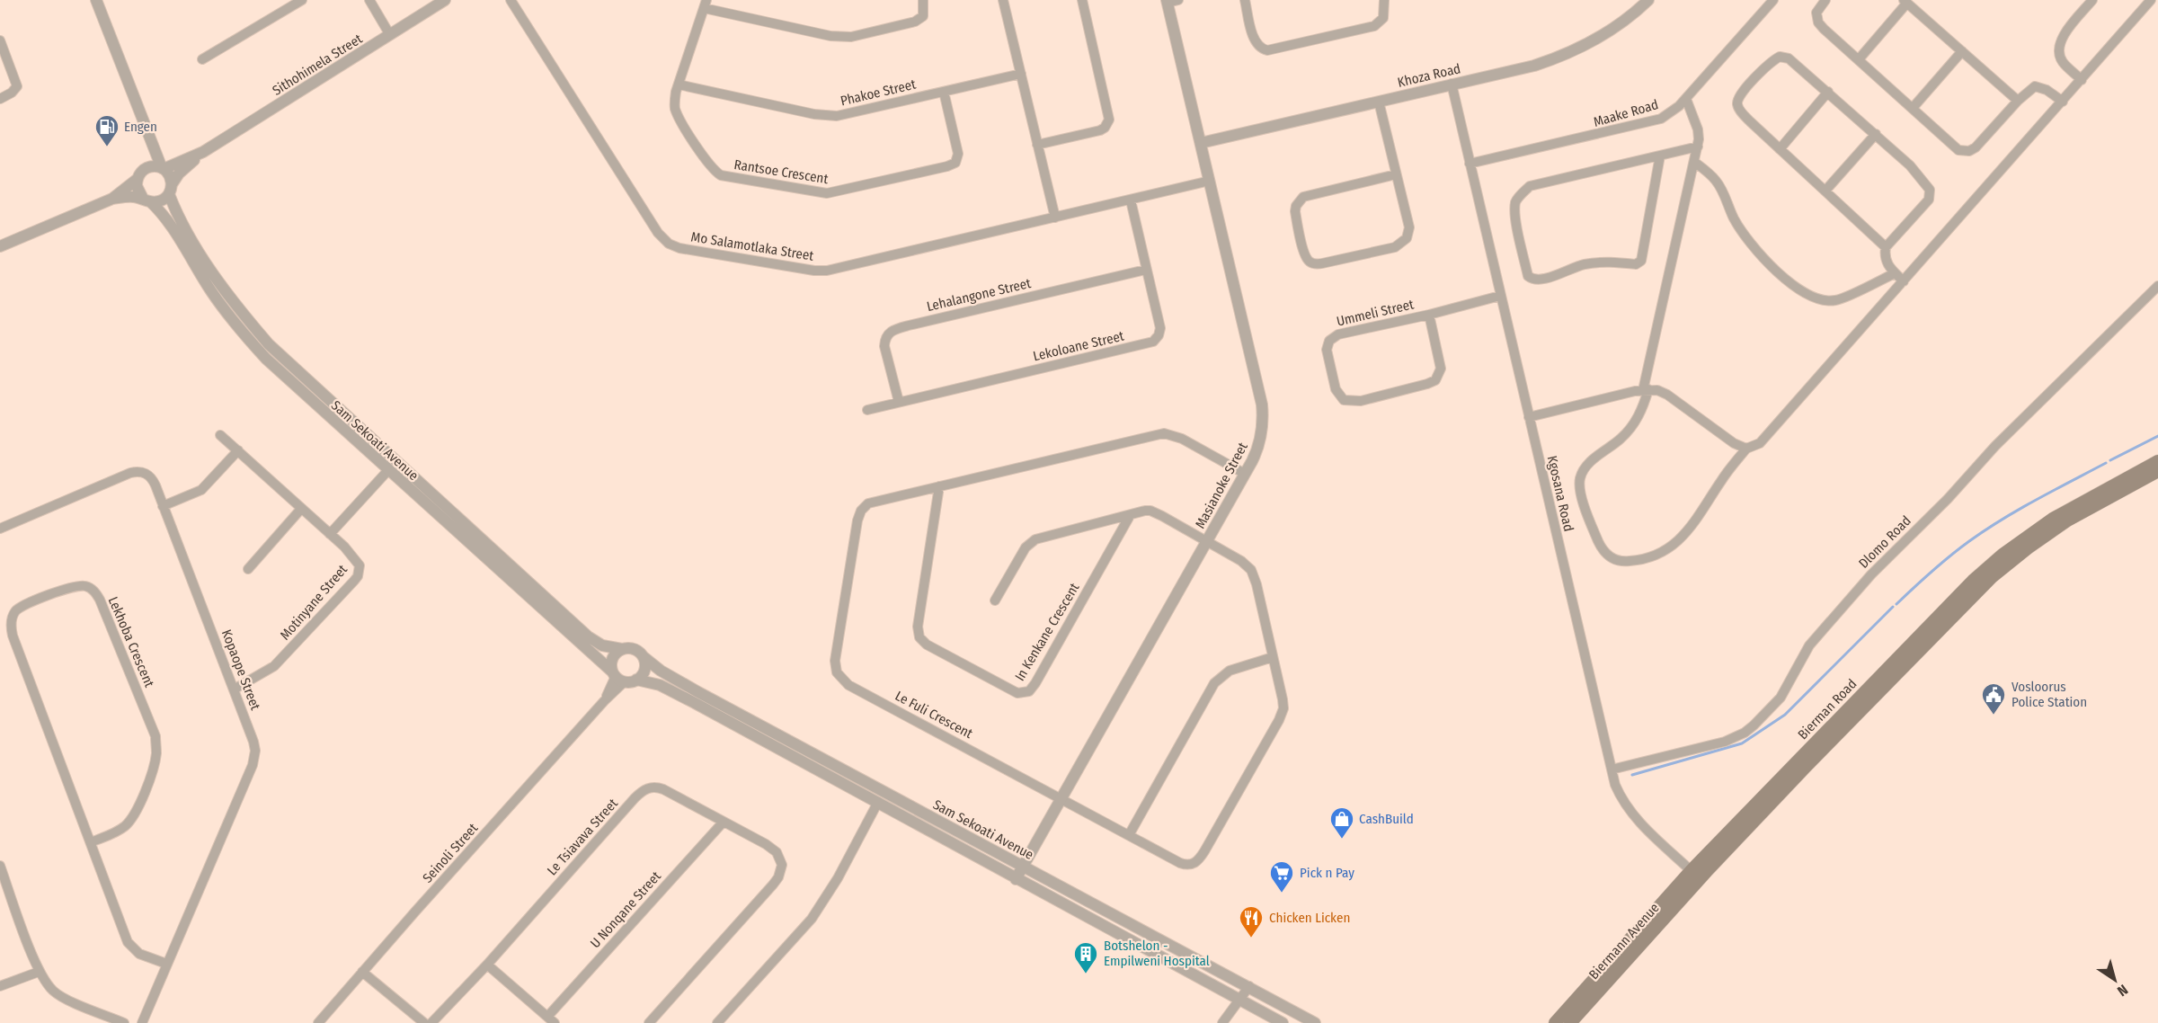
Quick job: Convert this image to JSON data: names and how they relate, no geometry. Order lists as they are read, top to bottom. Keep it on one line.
{"streets":{"main road":["Bierman Road","Biermann Avenue"],"street":["Sithohimela Street","Khoza Road","Phakoe Street","Maake Road","Rantsoe Crescent","Mo Salamotlaka Street","Lehalangone Street","Ummeli Street","Lekoloane Street","Sam Sekoati Avenue","Masianoke Street","Kgosana Road","Dlomo Road","Motinyane Street","In Kenkane Crescent","Lekhoba Crescent","Kopaope Street","Le Fuli Crescent","Le Tsiavava Street","Seinoli Street","U Nonqane Street"]},"crossings":[["Sithohimela Street","Sam Sekoati Avenue"],["Khoza Road","Masianoke Street"],["Khoza Road","Kgosana Road"],["Phakoe Street","Rantsoe Crescent"],["Maake Road","Kgosana Road"],["Mo Salamotlaka Street","Lekoloane Street"],["Mo Salamotlaka Street","Masianoke Street"],["Lehalangone Street","Lekoloane Street"],["Ummeli Street","Kgosana Road"],["Sam Sekoati Avenue","Masianoke Street"],["Sam Sekoati Avenue","Seinoli Street"],["Masianoke Street","Le Fuli Crescent"],["Kgosana Road","Dlomo Road"],["Kgosana Road","Bierman Road"],["Kgosana Road","Biermann Avenue"],["Motinyane Street","Kopaope Street"],["In Kenkane Crescent","Le Fuli Crescent"],["Lekhoba Crescent","Kopaope Street"],["Bierman Road","Biermann Avenue"],["Le Tsiavava Street","U Nonqane Street"]],"places":{"fuel station":["Engen"],"public building":["Vosloorus Police Station"],"shop":["CashBuild"],"supermarket":["Pick n Pay"],"restaurant":["Chicken Licken"],"building":["Botshelon - Empilweni Hospital"]},"north":"bottom right"}
